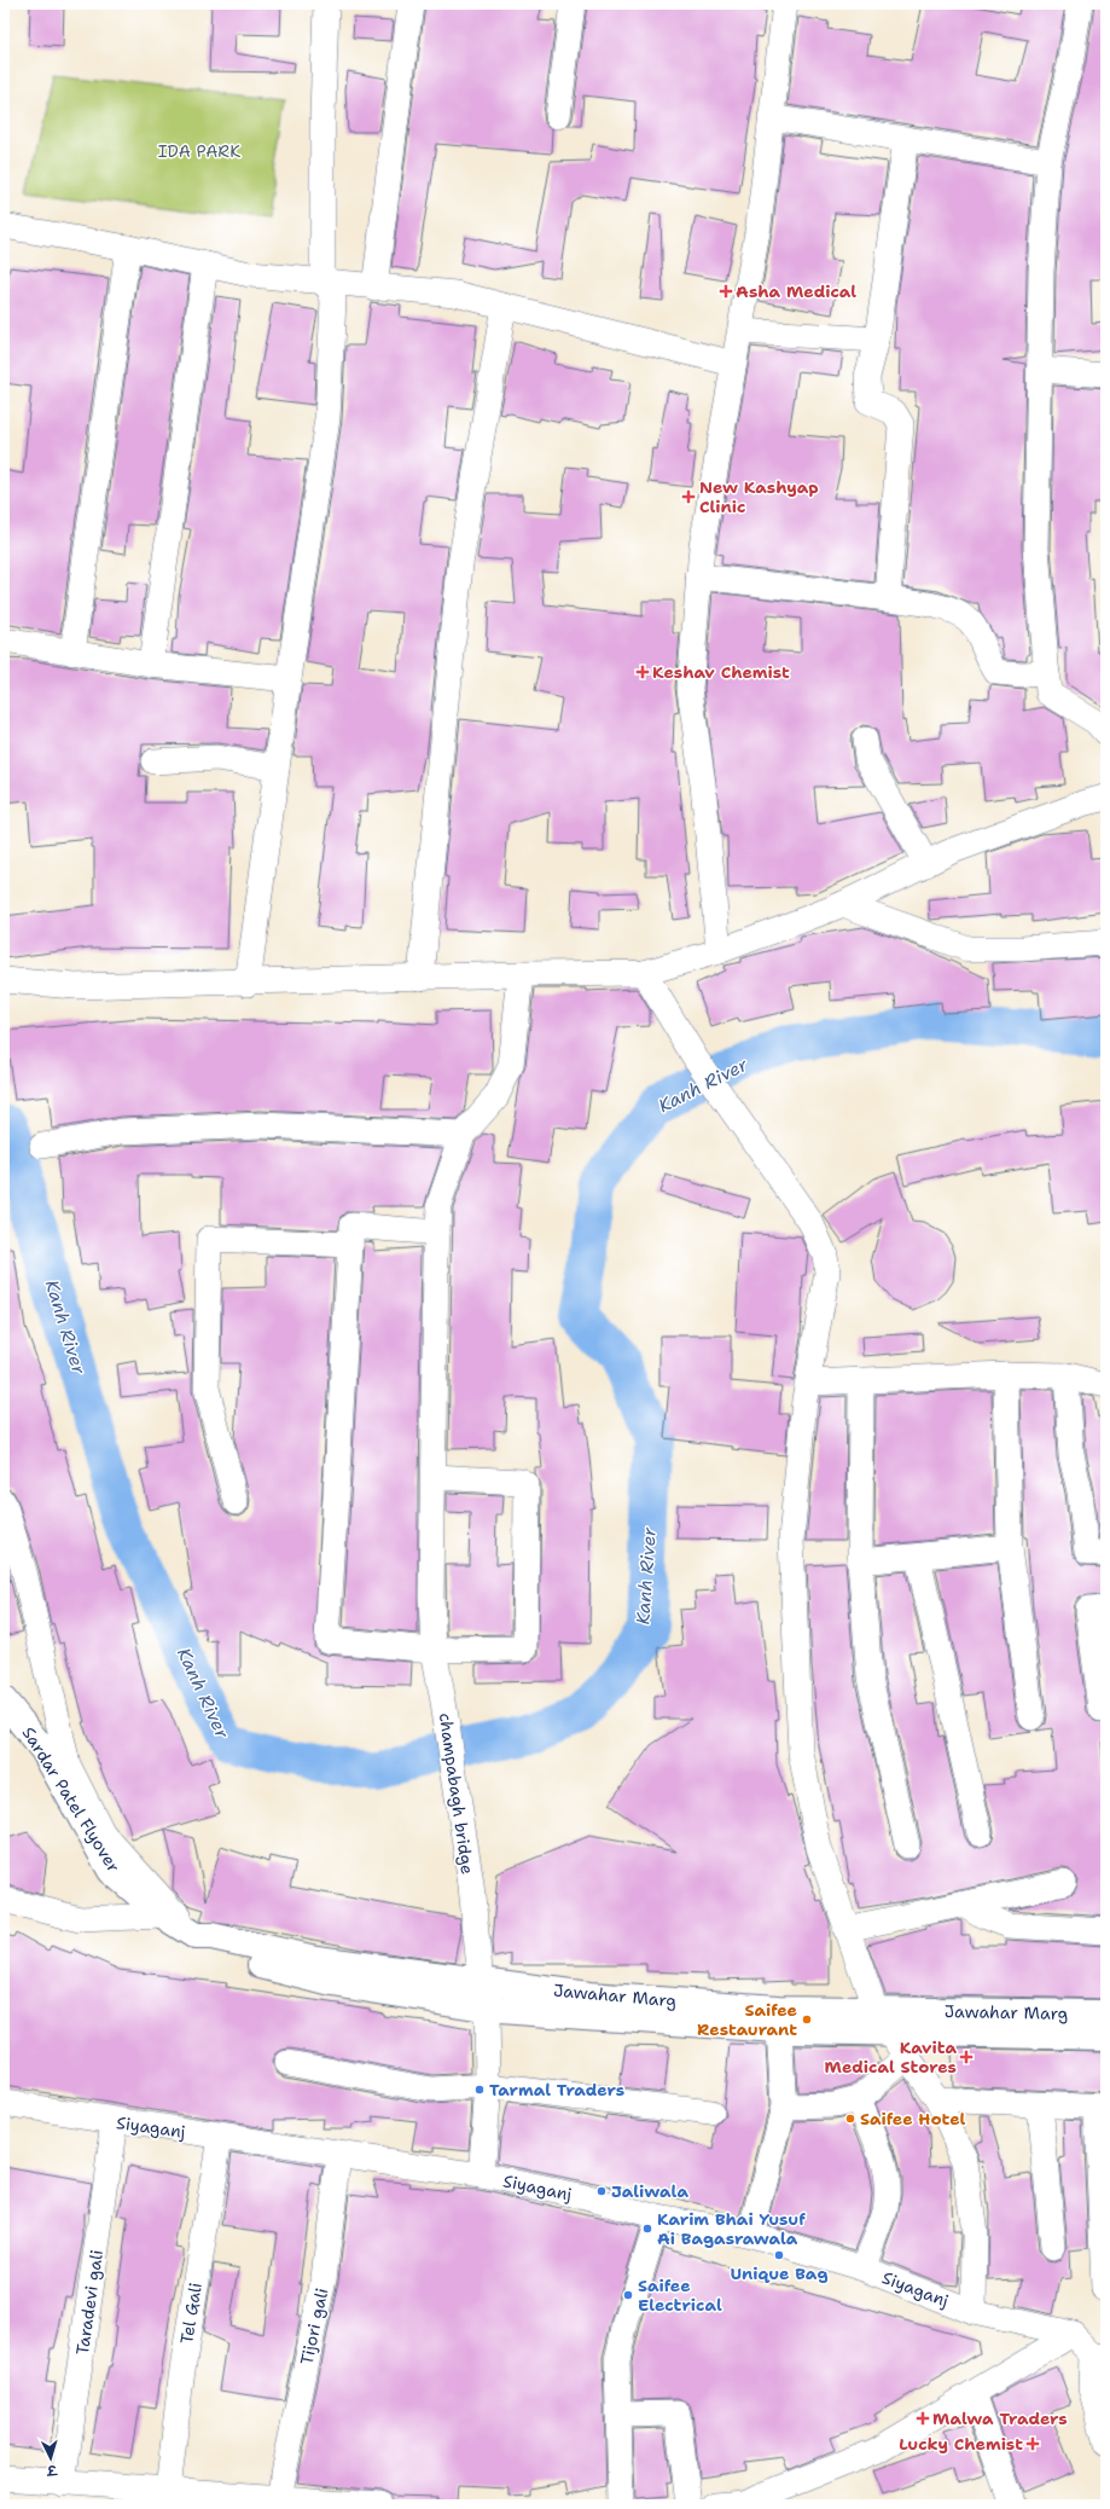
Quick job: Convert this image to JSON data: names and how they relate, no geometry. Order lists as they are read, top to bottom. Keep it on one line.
{"streets":{"main road":["Sardar Patel Flyover","Jawahar Marg"],"street":["champabagh bridge","Siyaganj","Taradevi gali","Tel Gali","Tijori gali"]},"crossings":[["champabagh bridge","Jawahar Marg"],["champabagh bridge","Siyaganj"],["Sardar Patel Flyover","Jawahar Marg"],["Siyaganj","Taradevi gali"],["Siyaganj","Tel Gali"],["Siyaganj","Tijori gali"]],"water":["Kanh River"],"parks":["IDA PARK"],"places":{"health":["Asha Medical","New Kashyap Clinic","Keshav Chemist","Kavita Medical Stores","Malwa Traders","Lucky Chemist"],"other":["Saifee Restaurant","Tarmal Traders","Saifee Hotel","Jaliwala","Karim Bhai Yusuf Ai Bagasrawala","Unique Bag","Saifee Electrical"]},"north":"bottom"}
